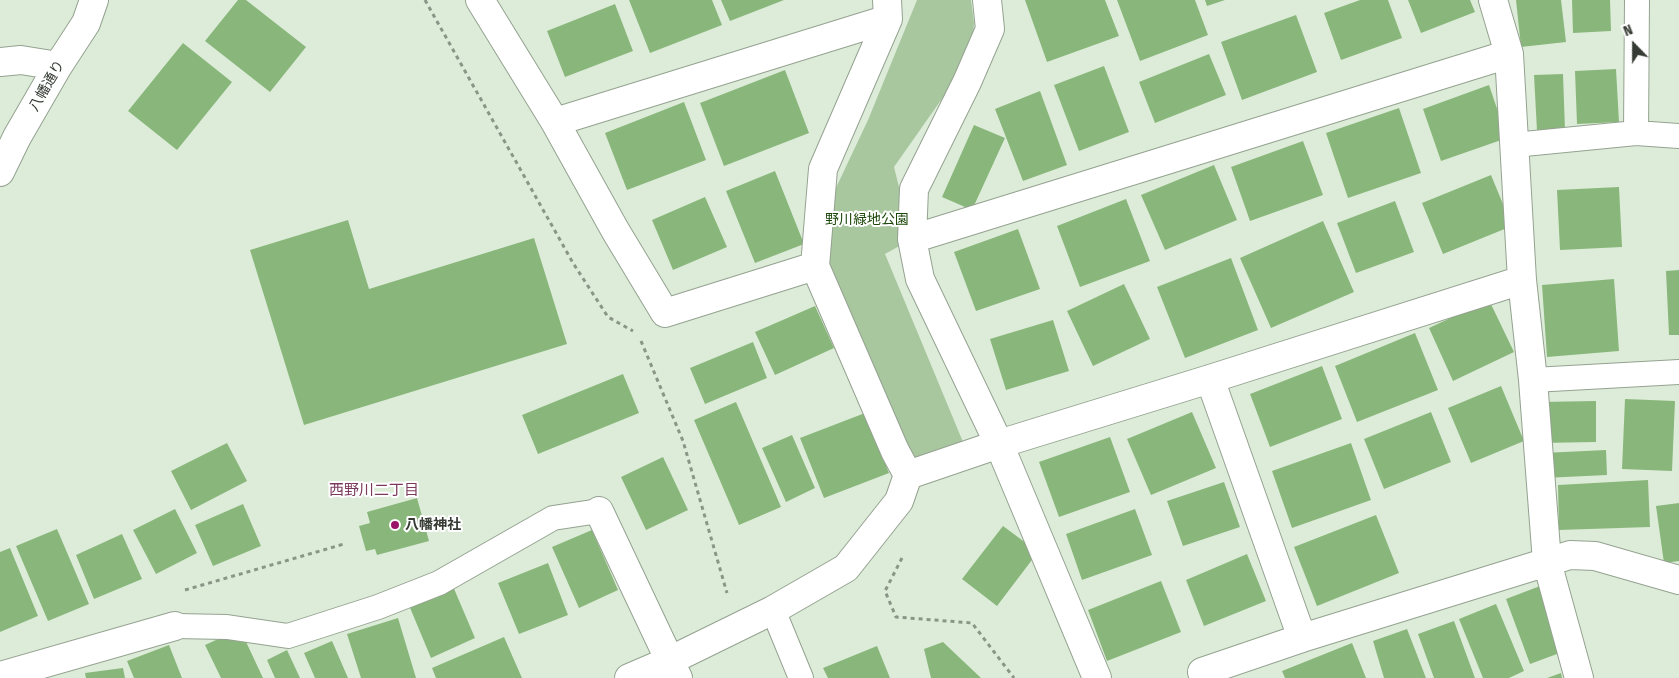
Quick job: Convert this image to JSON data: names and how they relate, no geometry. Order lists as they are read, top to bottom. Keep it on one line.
{"streets":{"street":["八幡通り"]},"districts":["西野川二丁目"],"parks":["野川緑地公園"],"places":["八幡神社"],"north":"top"}
